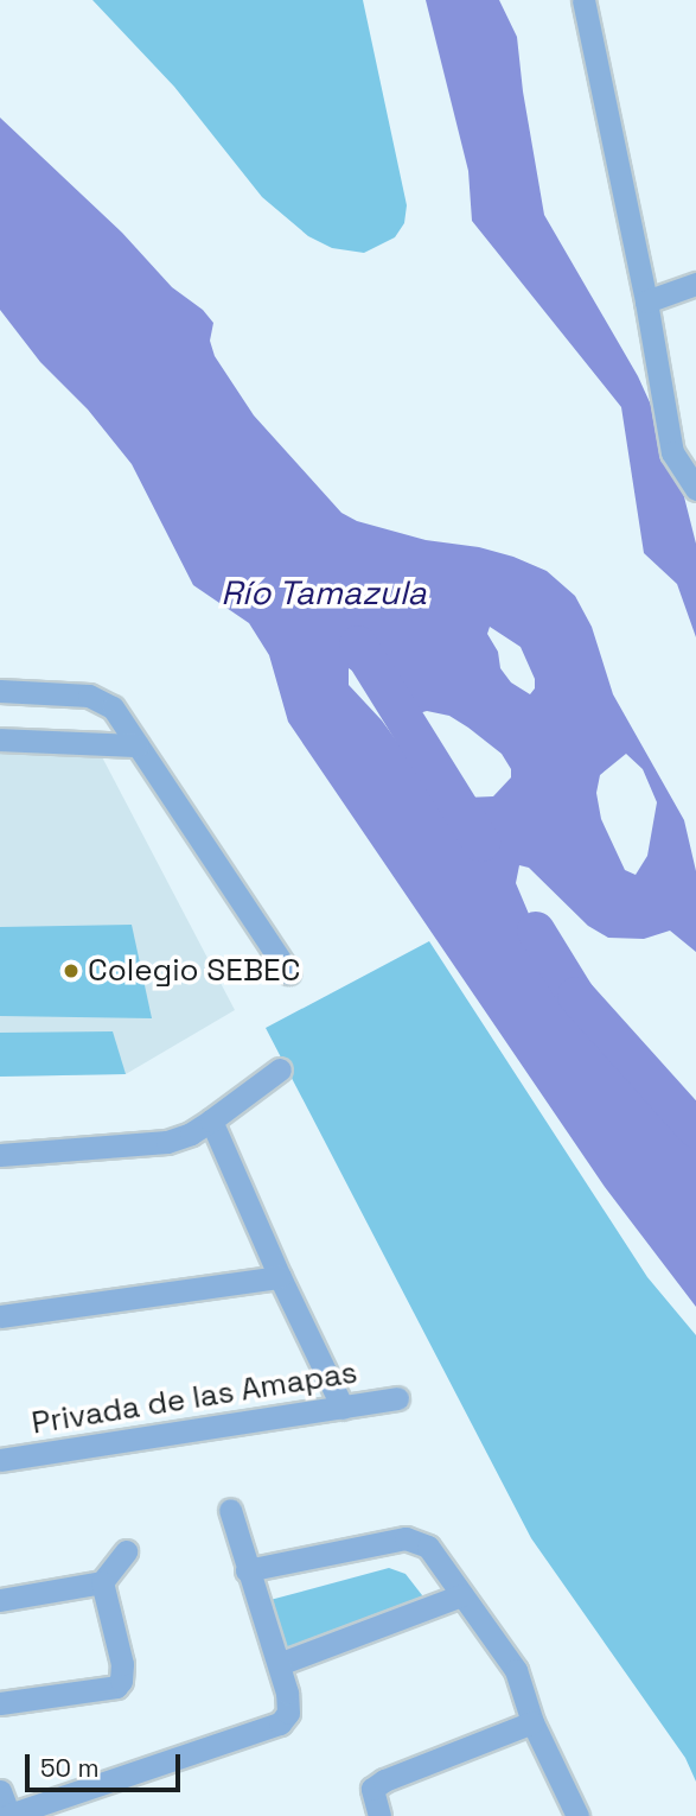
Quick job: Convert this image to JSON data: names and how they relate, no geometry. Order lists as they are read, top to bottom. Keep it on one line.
{"streets":{"street":["Privada de las Amapas"]},"water":["Río Tamazula"],"places":["Colegio SEBEC"],"scale_bar":"50 m"}
